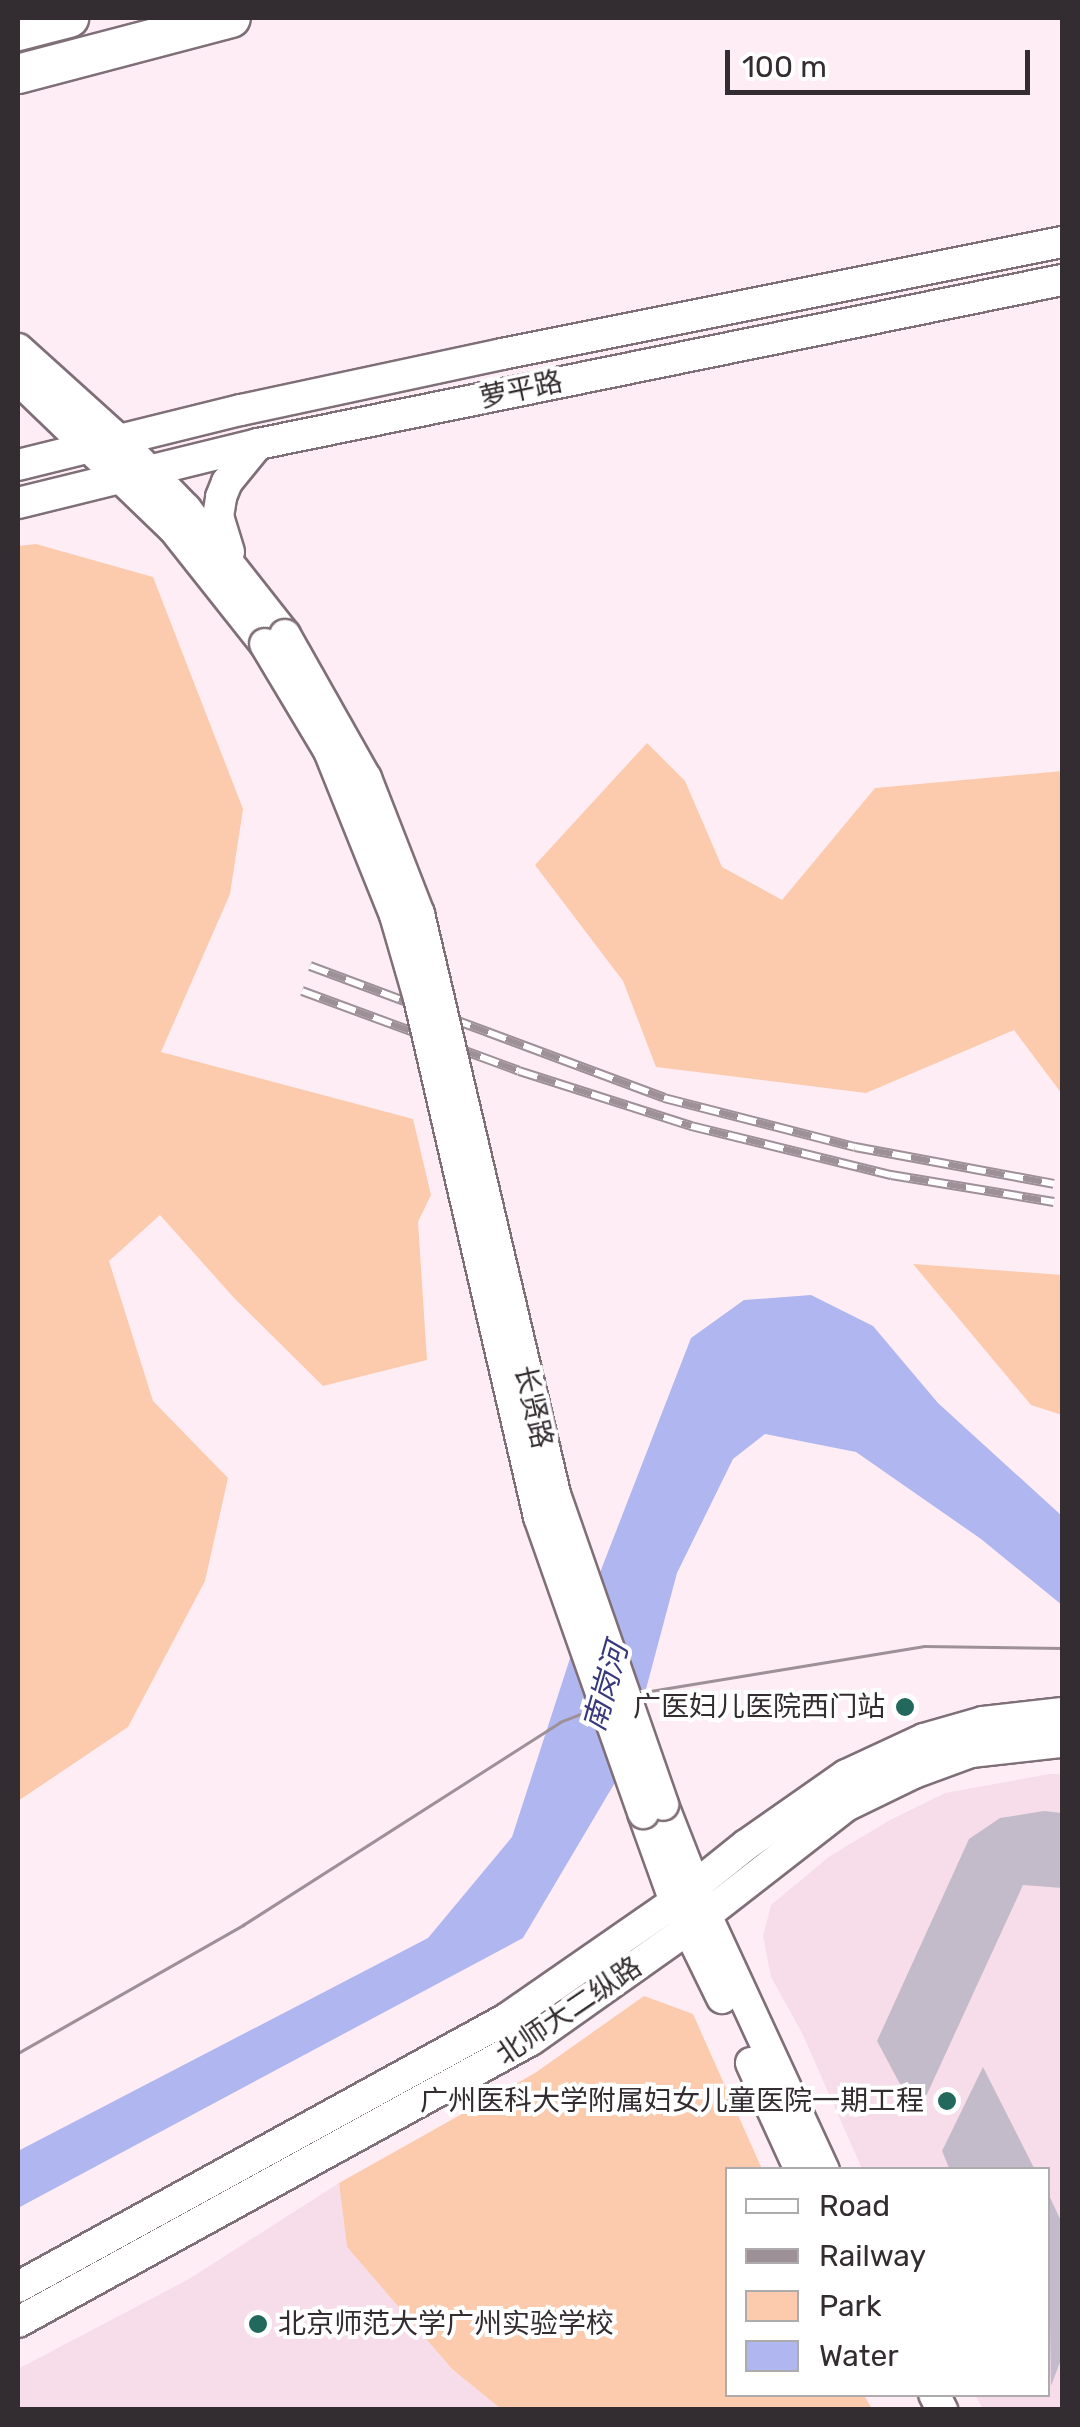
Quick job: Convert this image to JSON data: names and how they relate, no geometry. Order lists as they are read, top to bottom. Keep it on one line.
{"streets":{"street":["萝平路","长贤路","北师大二纵路"]},"crossings":[["长贤路","北师大二纵路"]],"water":["南岗河"],"places":["广医妇儿医院西门站","广州医科大学附属妇女儿童医院一期工程","北京师范大学广州实验学校"],"legend":["Road","Railway","Park","Water"],"scale_bar":"100 m"}
